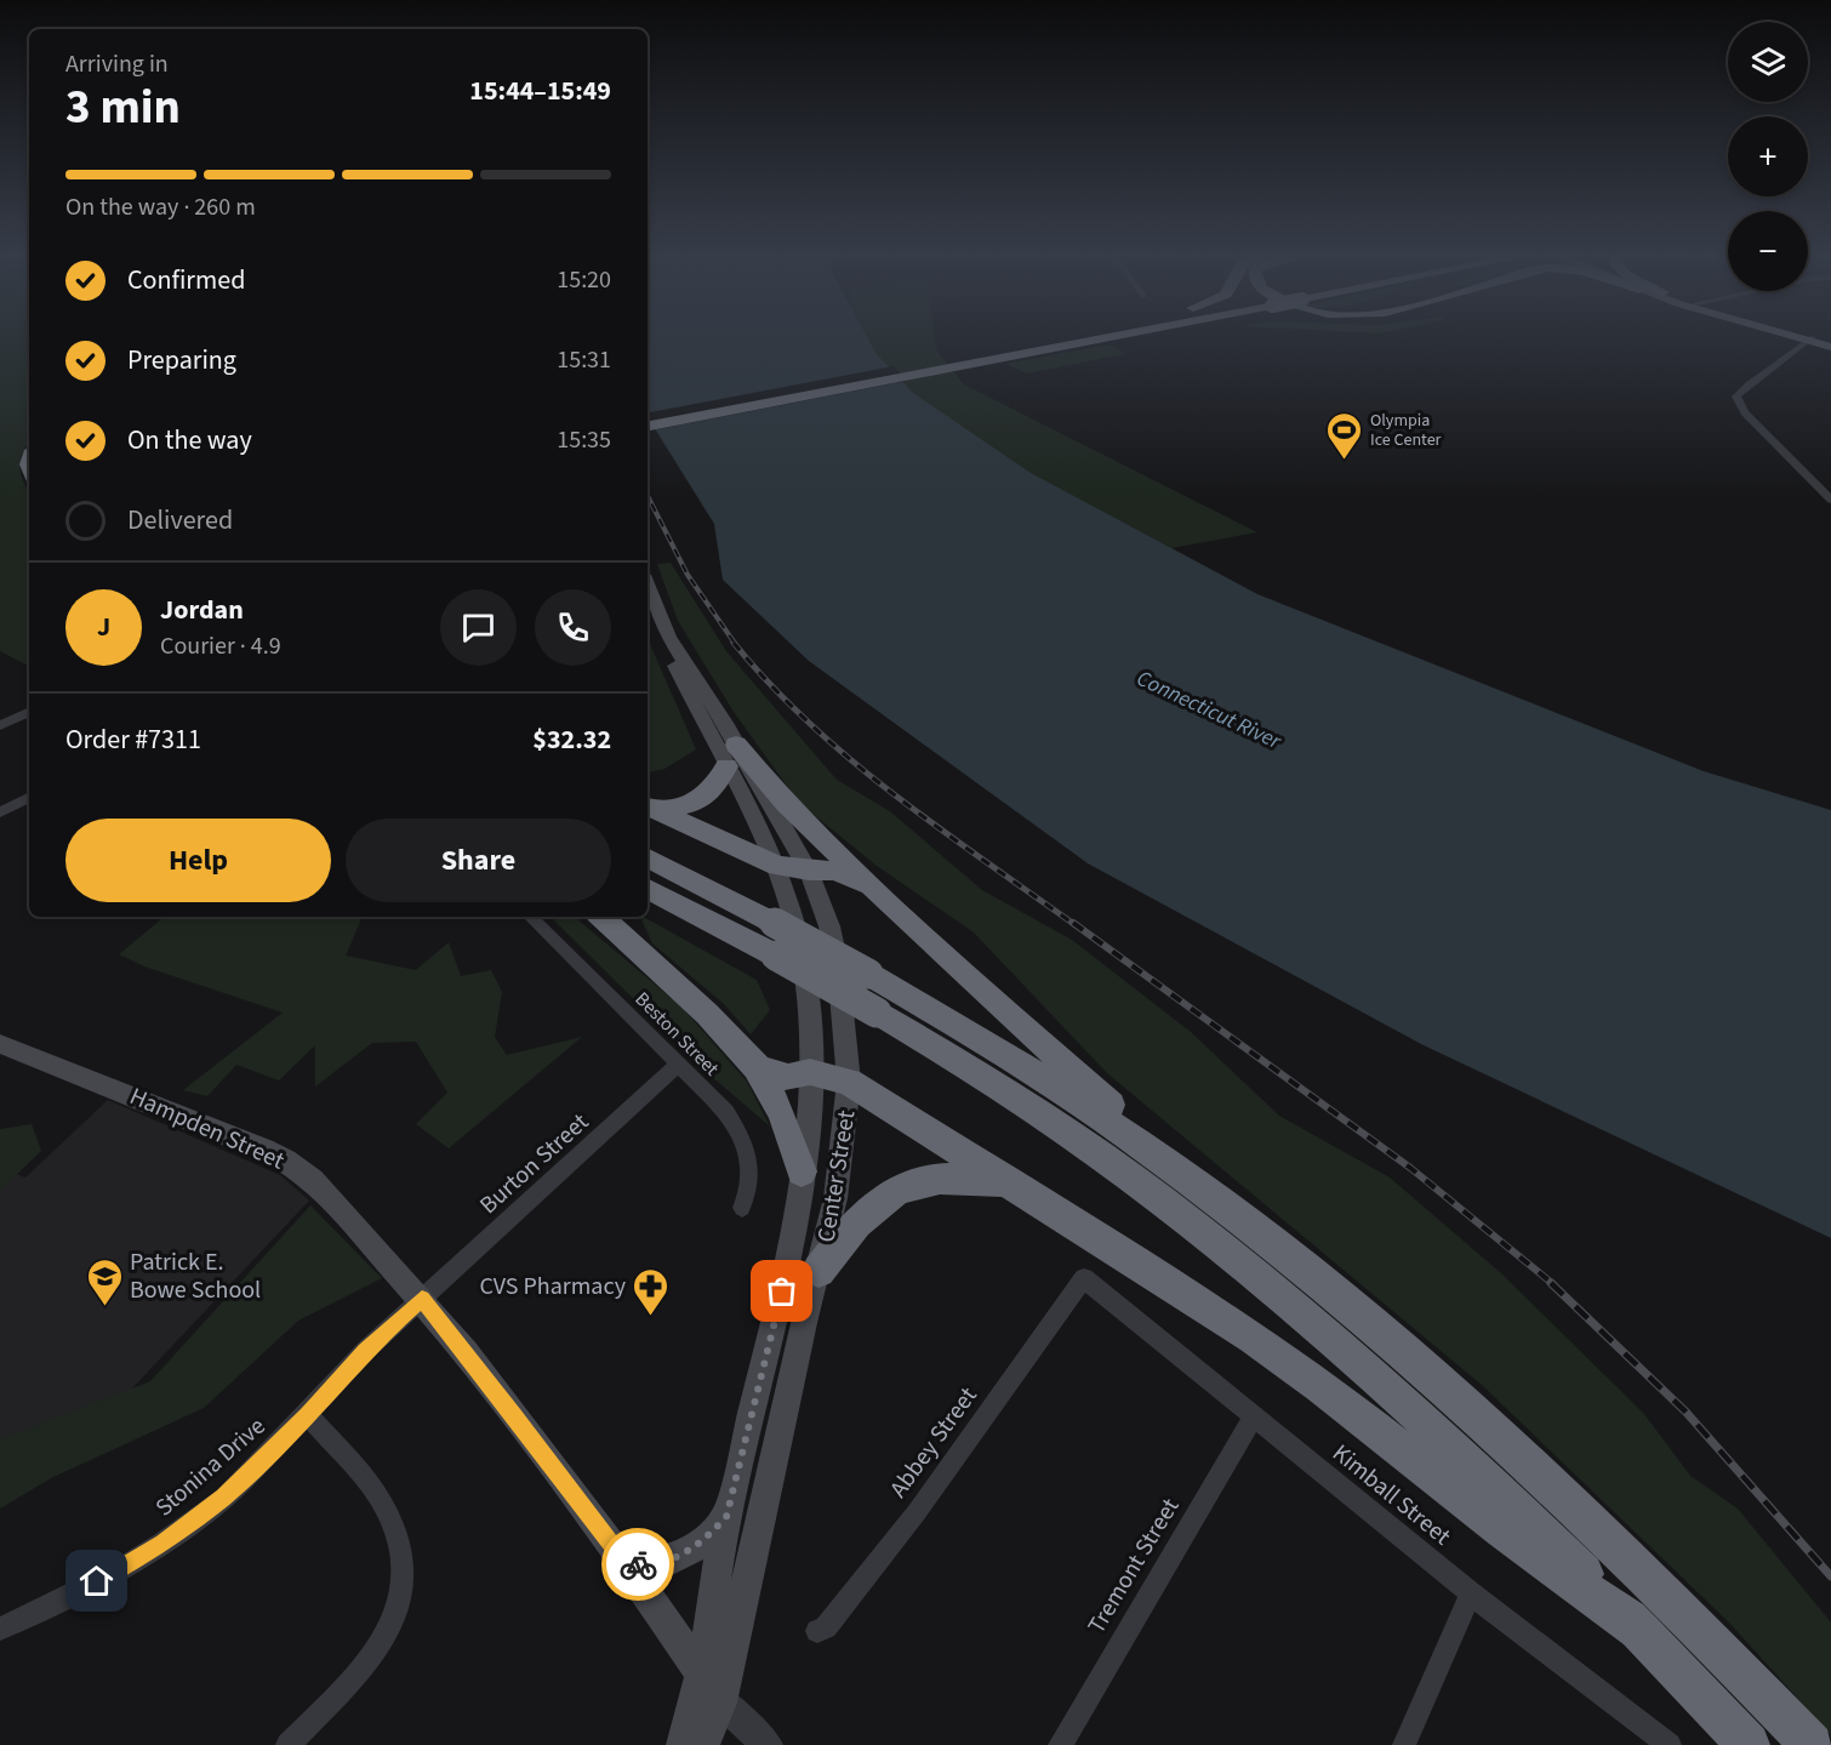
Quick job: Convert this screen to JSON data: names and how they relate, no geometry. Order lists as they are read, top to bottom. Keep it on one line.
{"streets":{"main road":["Hampden Street","Center Street"],"street":["Beston Street","Burton Street","Abbey Street","Stonina Drive","Kimball Street","Tremont Street"]},"crossings":[["Beston Street","Burton Street"],["Hampden Street","Burton Street"],["Hampden Street","Center Street"],["Hampden Street","Stonina Drive"],["Burton Street","Stonina Drive"],["Abbey Street","Kimball Street"],["Kimball Street","Tremont Street"]],"water":["Connecticut River"],"places":{"sports":["Olympia Ice Center"],"school or university":["Patrick E. Bowe School"],"pharmacy":["CVS Pharmacy"]},"page":{"map_buttons":["+","−"],"heading":["3 min","Arriving in","15:44–15:49"],"panel":["Jordan","Courier · 4.9","Order #7311","$32.32"],"bar":"On the way · 260 m","list":[["Confirmed","15:20"],["Preparing","15:31"],["On the way","15:35"],"Delivered"],"round":"J","buttons":["Help","Share"]}}
